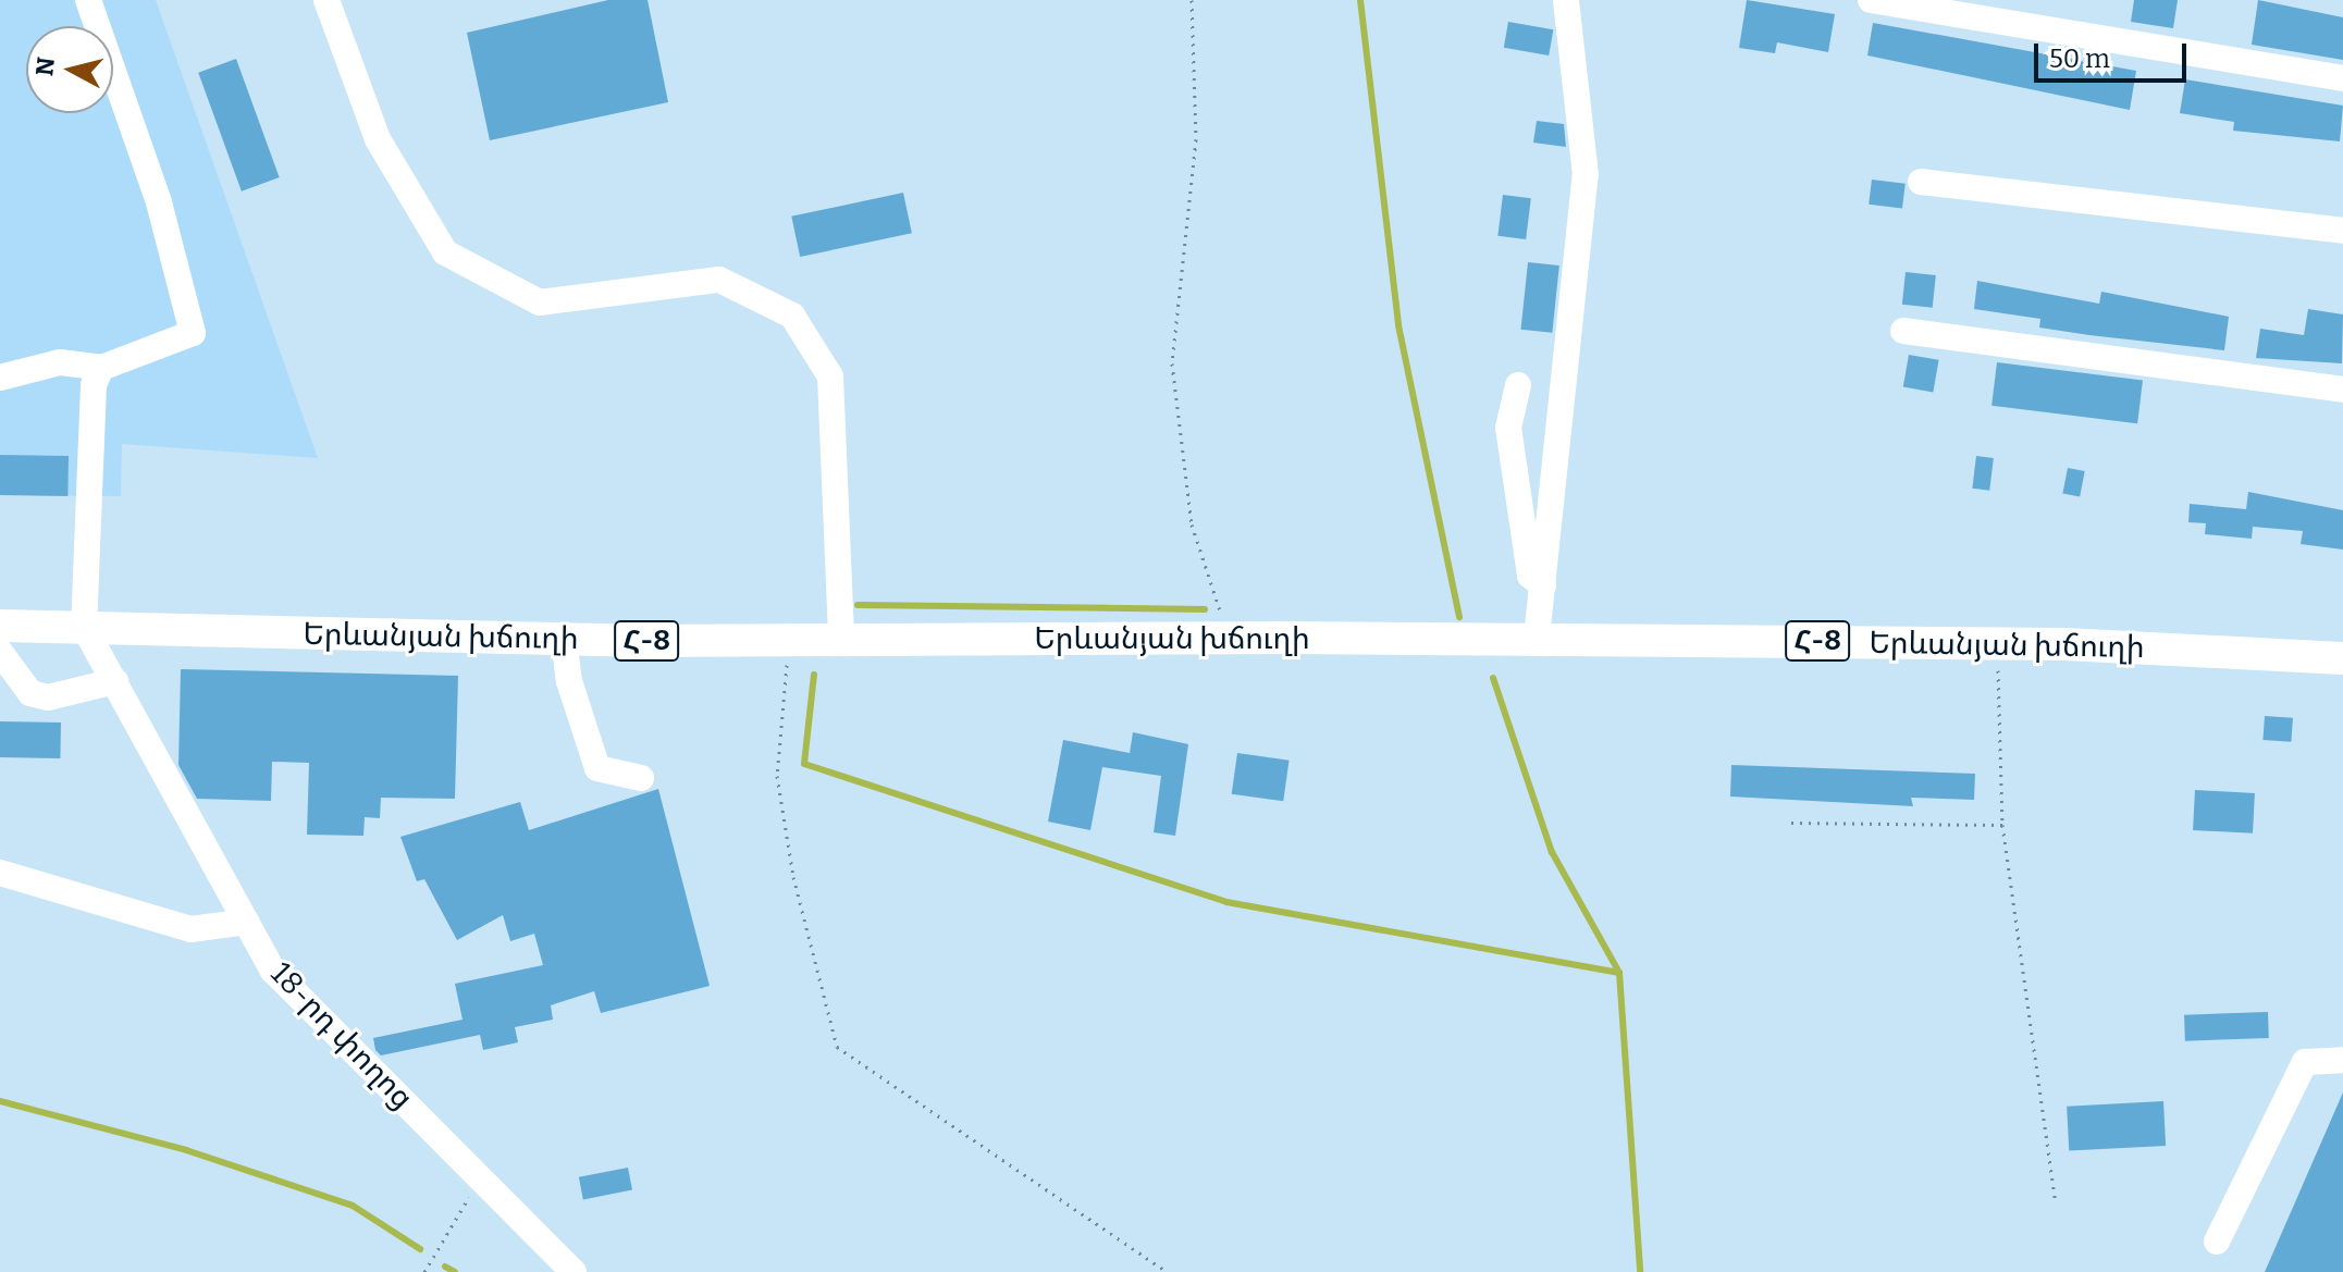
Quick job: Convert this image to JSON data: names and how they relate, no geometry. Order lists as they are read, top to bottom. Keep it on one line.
{"streets":{"main road":["Երևանյան խճուղի","Հ-8"],"street":["18-րդ փողոց"]},"crossings":[["Երևանյան խճուղի","18-րդ փողոց"]],"scale_bar":"50 m","north":"left"}
